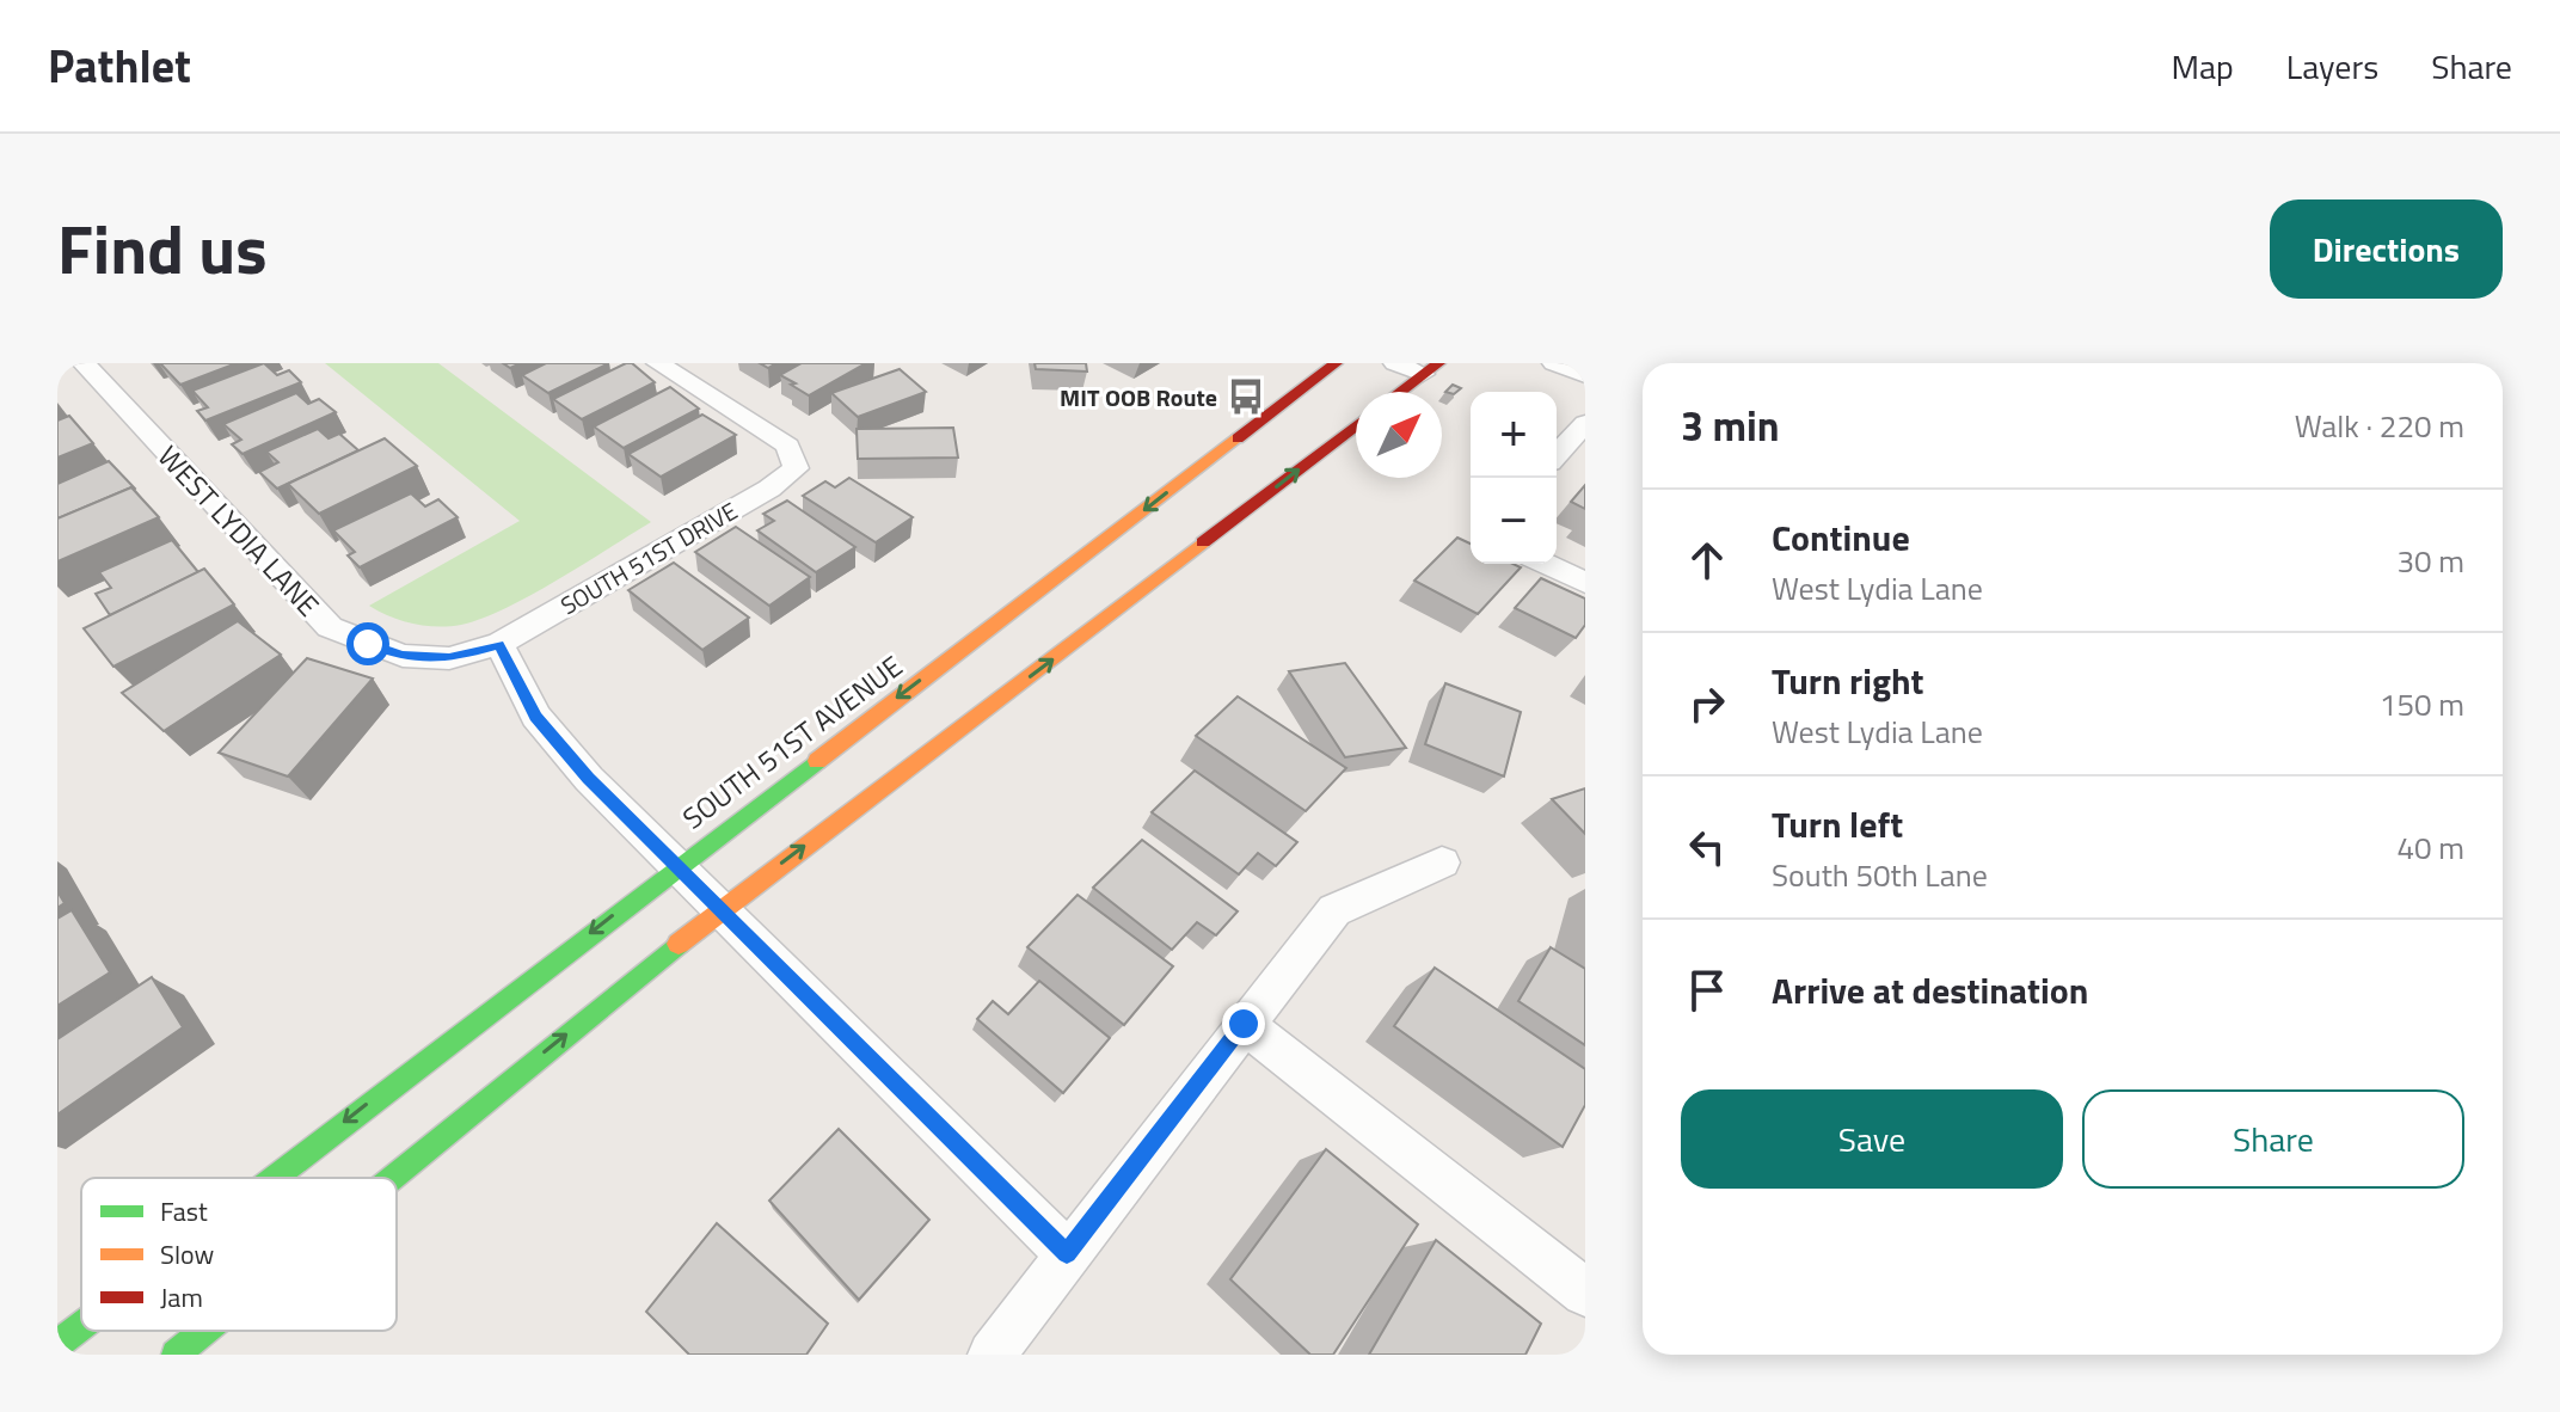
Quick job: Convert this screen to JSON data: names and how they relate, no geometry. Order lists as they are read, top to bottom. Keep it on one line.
{"streets":{"main road":["SOUTH 51ST AVENUE"],"street":["WEST LYDIA LANE","SOUTH 51ST DRIVE"]},"crossings":[["WEST LYDIA LANE","SOUTH 51ST DRIVE"]],"places":{"bus stop":["MIT OOB Route"]},"legend":["Fast","Slow","Jam"],"north":"top right","page":{"header":"Pathlet","nav":["Map","Layers","Share"],"title":"Find us","buttons":["Directions",["Save","Share"]],"heading":["3 min","Walk · 220 m"],"map_buttons":["+","−"],"list":[["Continue","West Lydia Lane","30 m"],["Turn right","West Lydia Lane","150 m"],["Turn left","South 50th Lane","40 m"],"Arrive at destination"]}}
